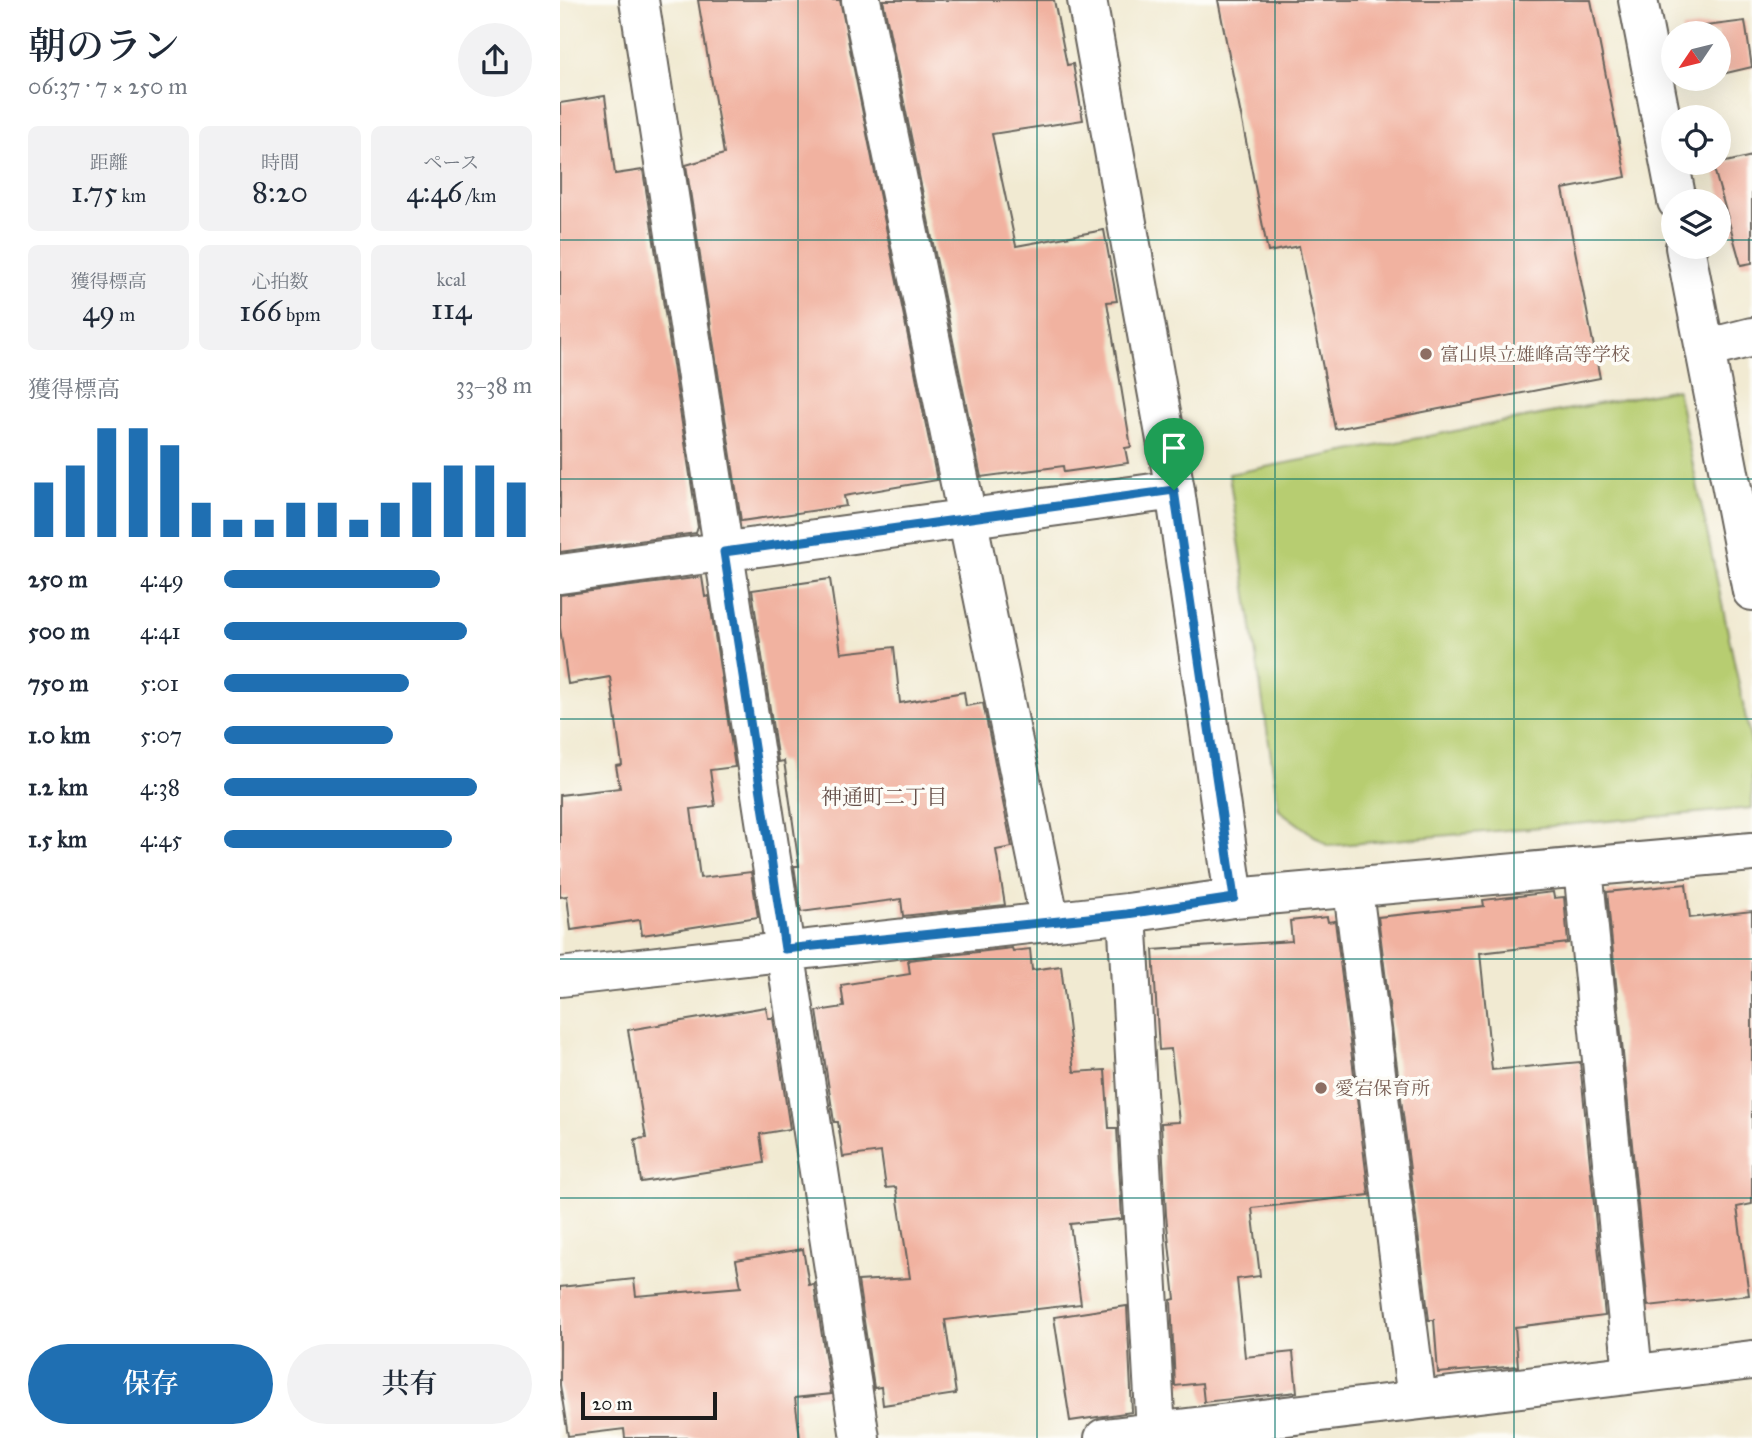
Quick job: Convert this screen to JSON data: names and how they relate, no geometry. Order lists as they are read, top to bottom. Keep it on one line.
{"districts":["神通町二丁目"],"places":["富山県立雄峰高等学校","愛宕保育所"],"scale_bar":"20 m","north":"bottom left","page":{"heading":["朝のラン","06:37 · 7 × 250 m"],"stats":[["距離","1.75 km"],["時間","8:20"],["ペース","4:46 /km"],["獲得標高","49 m"],["心拍数","166 bpm"],["kcal","114"]],"chart":["獲得標高","33–38 m"],"list":[{"name":"250 m","note":"4:49"},{"name":"500 m","note":"4:41"},{"name":"750 m","note":"5:01"},{"name":"1.0 km","note":"5:07"},{"name":"1.2 km","note":"4:38"},{"name":"1.5 km","note":"4:45"}],"buttons":["保存","共有"],"scale":"20 m"}}
